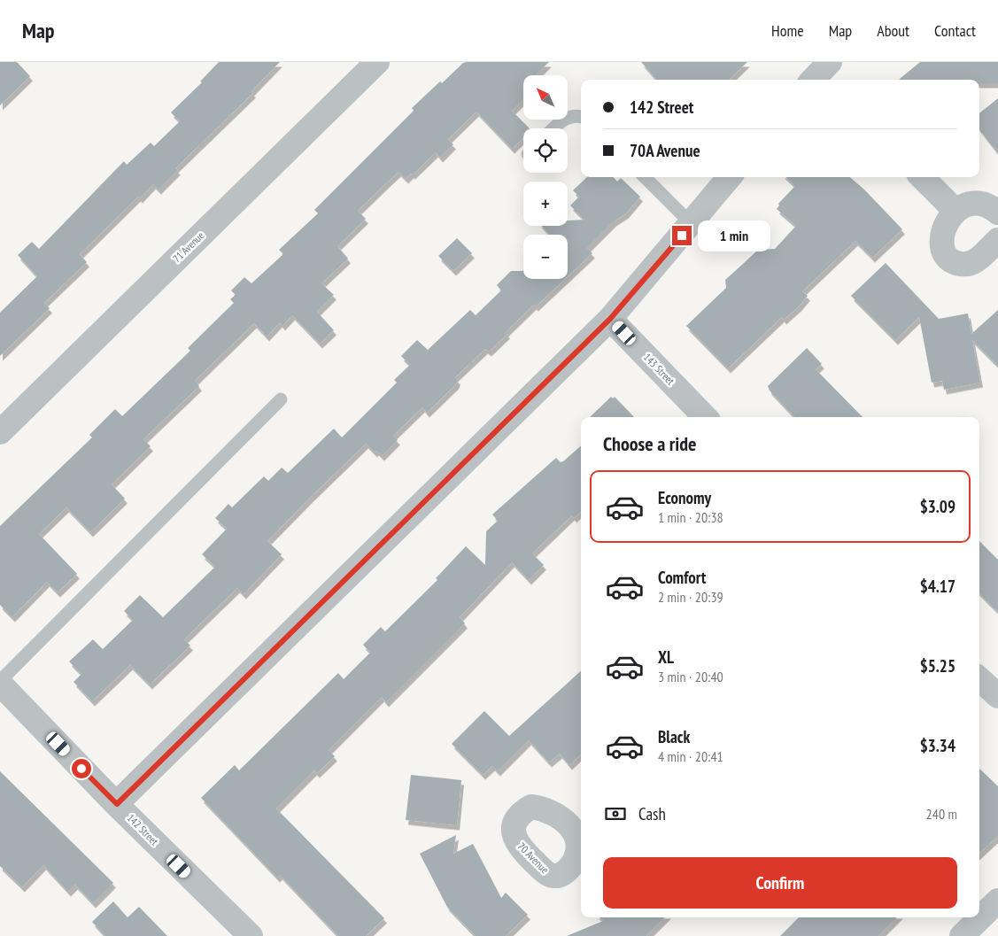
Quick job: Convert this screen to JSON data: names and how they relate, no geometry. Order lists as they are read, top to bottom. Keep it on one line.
{"streets":{"street":["71 Avenue","143 Street","142 Street"]},"north":"top left","page":{"header":"Map","nav":["Home","Map","About","Contact"],"map_buttons":["+","−"],"banner":["142 Street","70A Avenue"],"bubble":"1 min","heading":"Choose a ride","list":[{"name":"Economy","note":"1 min · 20:38","value":"$3.09"},{"name":"Comfort","note":"2 min · 20:39","value":"$4.17"},{"name":"XL","note":"3 min · 20:40","value":"$5.25"},{"name":"Black","note":"4 min · 20:41","value":"$3.34"}],"pay":["Cash","240 m"],"buttons":"Confirm"}}
